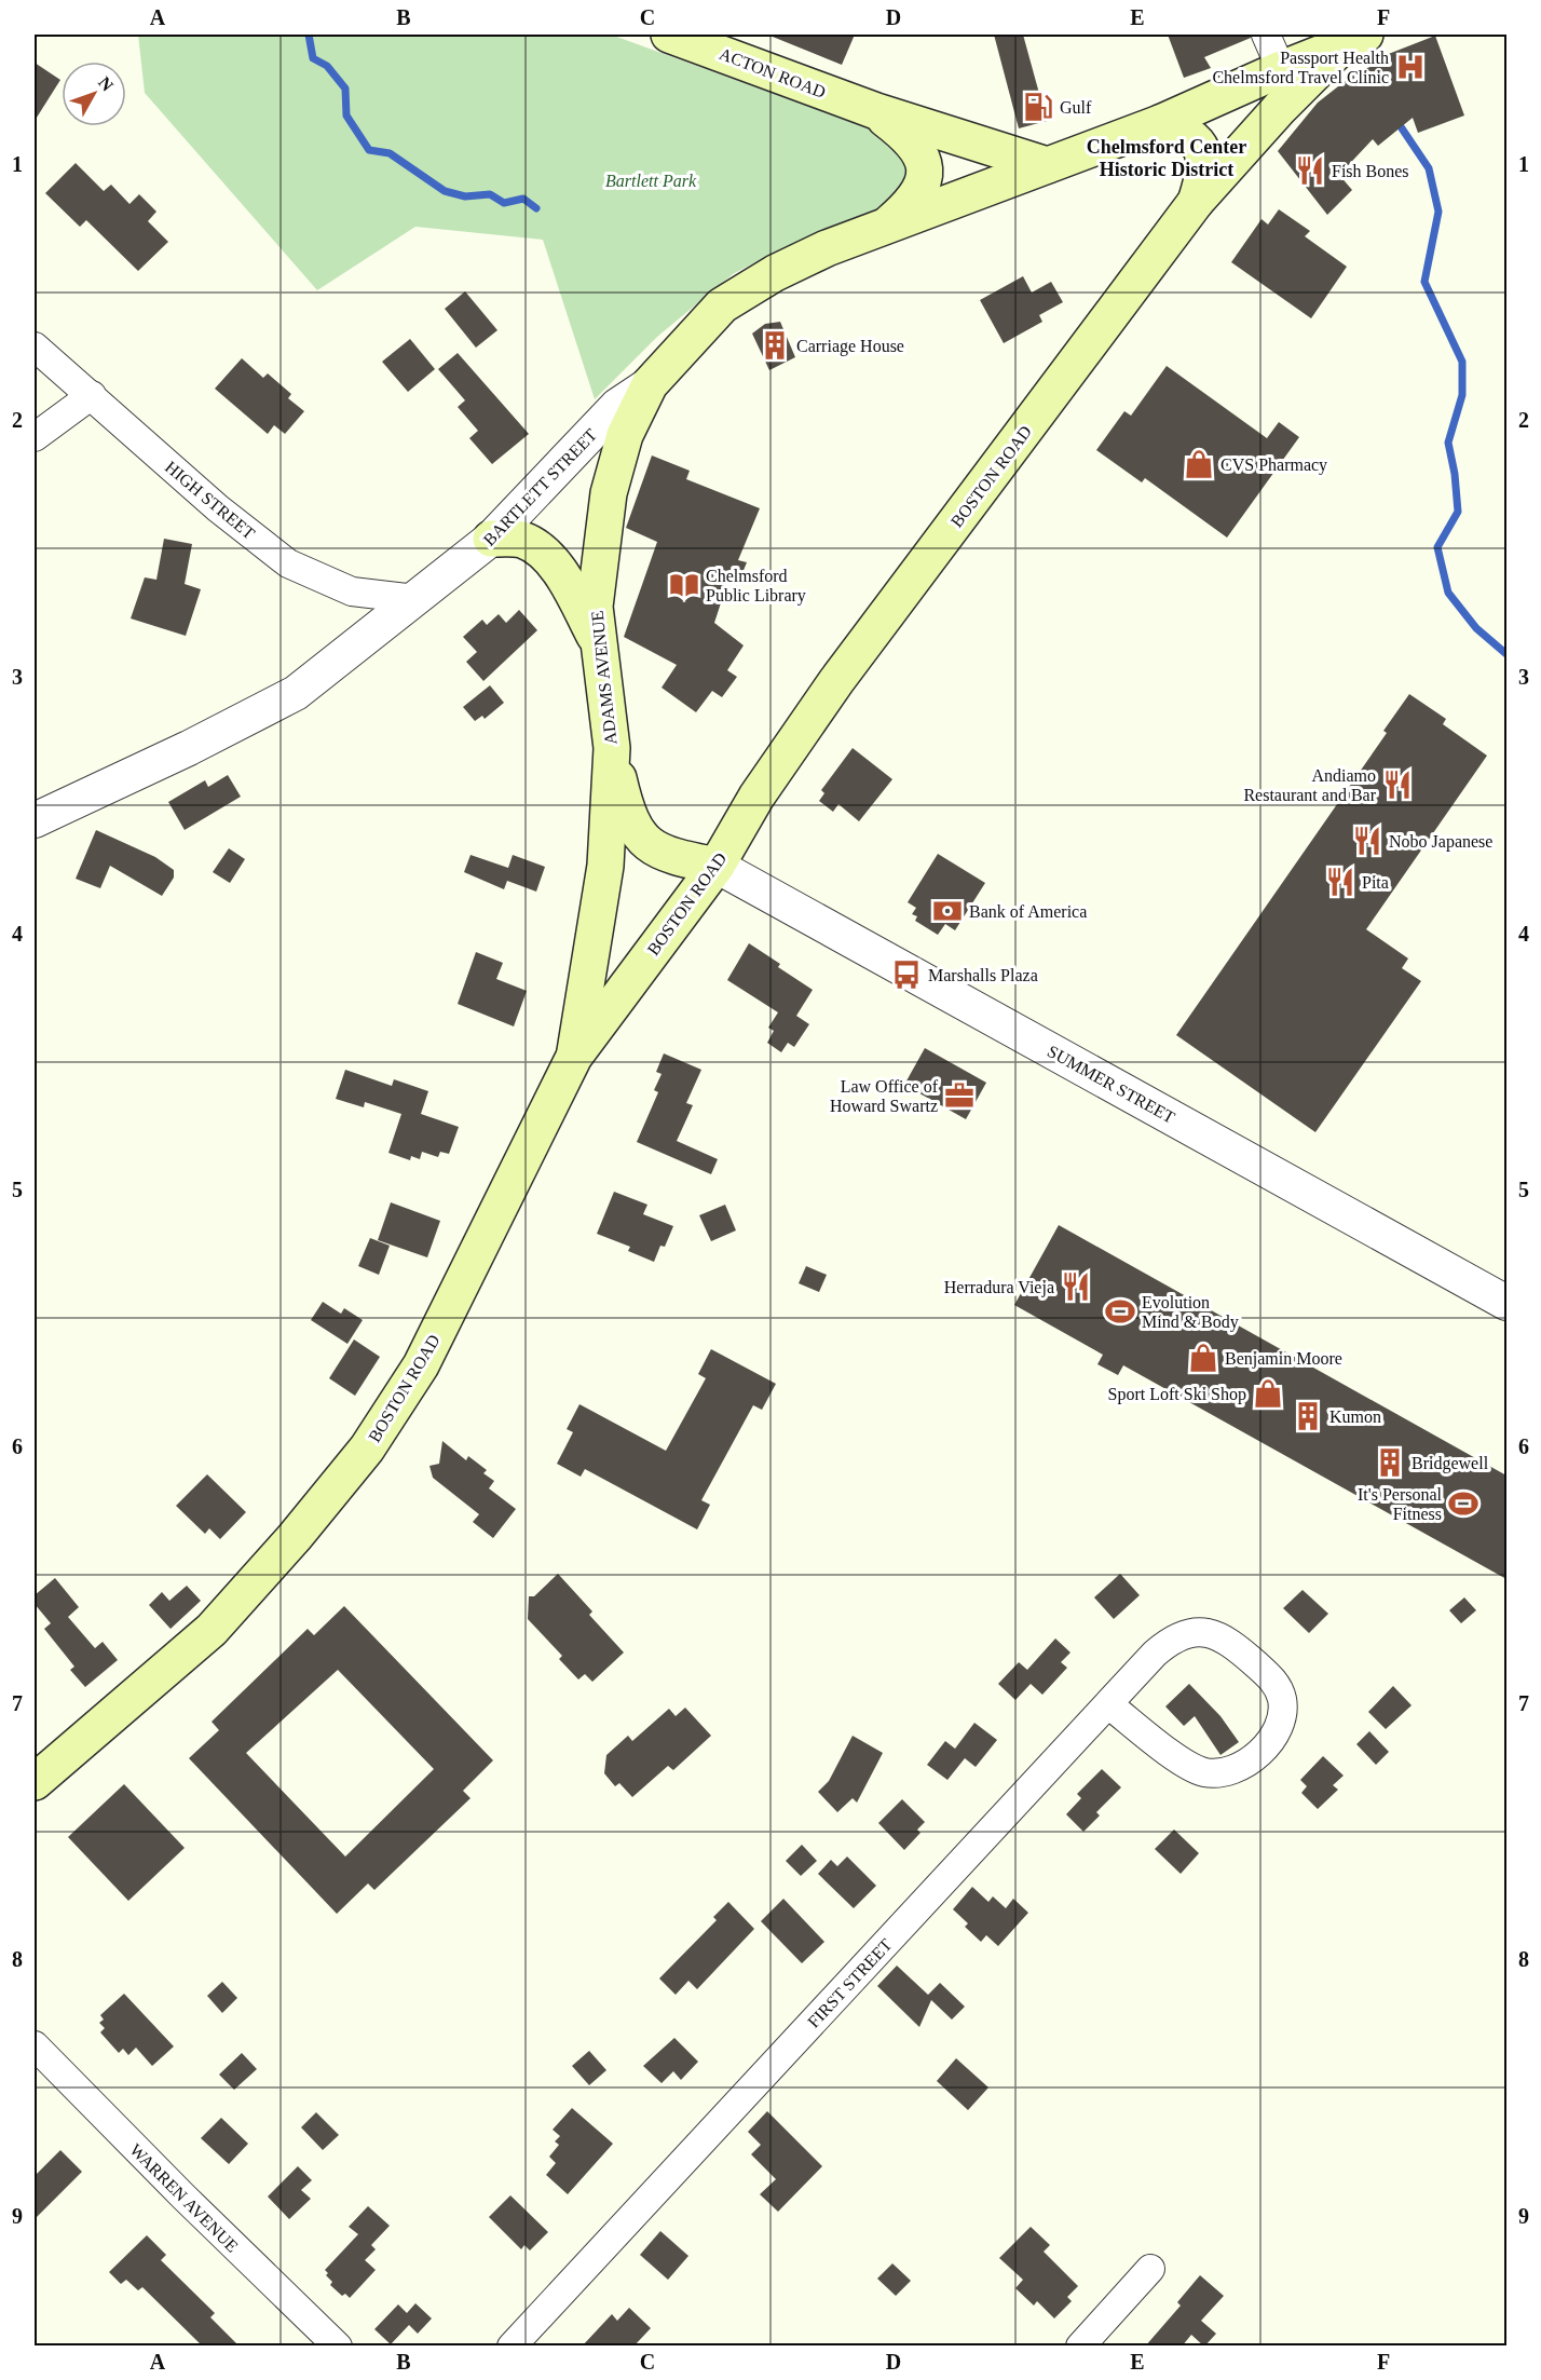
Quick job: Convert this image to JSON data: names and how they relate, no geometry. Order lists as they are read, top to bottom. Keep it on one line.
{"streets":{"main road":["ACTON ROAD","BOSTON ROAD","BARTLETT STREET","ADAMS AVENUE"],"street":["HIGH STREET","SUMMER STREET","FIRST STREET","WARREN AVENUE"]},"crossings":[["ACTON ROAD","BARTLETT STREET"],["BOSTON ROAD","BARTLETT STREET"],["BOSTON ROAD","ADAMS AVENUE"],["BOSTON ROAD","SUMMER STREET"],["BARTLETT STREET","HIGH STREET"],["BARTLETT STREET","ADAMS AVENUE"]],"districts":["Chelmsford Center Historic District"],"parks":["Bartlett Park"],"places":{"hospital":["Passport Health Chelmsford Travel Clinic"],"fuel station":["Gulf"],"restaurant":["Fish Bones","Andiamo Restaurant and Bar","Nobo Japanese","Pita","Herradura Vieja"],"building":["Carriage House","Kumon","Bridgewell"],"shop":["CVS Pharmacy","Benjamin Moore","Sport Loft Ski Shop"],"library":["Chelmsford Public Library"],"bank":["Bank of America"],"bus stop":["Marshalls Plaza"],"office":["Law Office of Howard Swartz"],"sports":["Evolution Mind & Body","It's Personal Fitness"]},"north":"top right","grid":{"columns":["A","B","C","D","E","F"],"rows":["1","2","3","4","5","6","7","8","9"]}}
